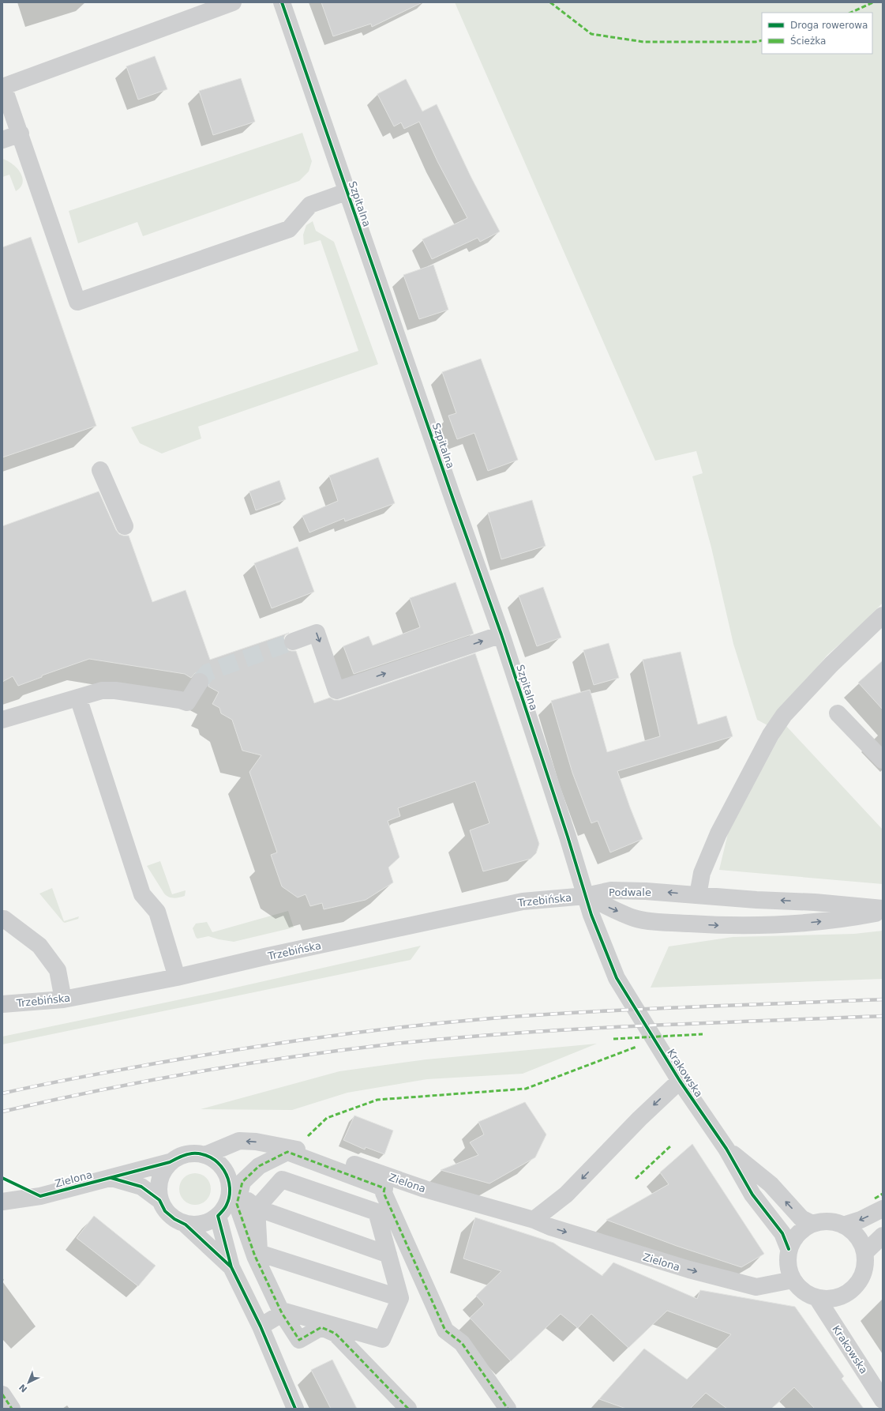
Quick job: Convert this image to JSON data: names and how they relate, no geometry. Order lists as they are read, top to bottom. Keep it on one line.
{"streets":{"street":["Szpitalna","Podwale","Trzebińska","Krakowska","Zielona"]},"crossings":[["Szpitalna","Podwale"],["Szpitalna","Trzebińska"],["Szpitalna","Krakowska"],["Podwale","Trzebińska"],["Podwale","Krakowska"],["Trzebińska","Krakowska"],["Krakowska","Zielona"]],"legend":["Droga rowerowa","Ścieżka"],"north":"bottom left"}
